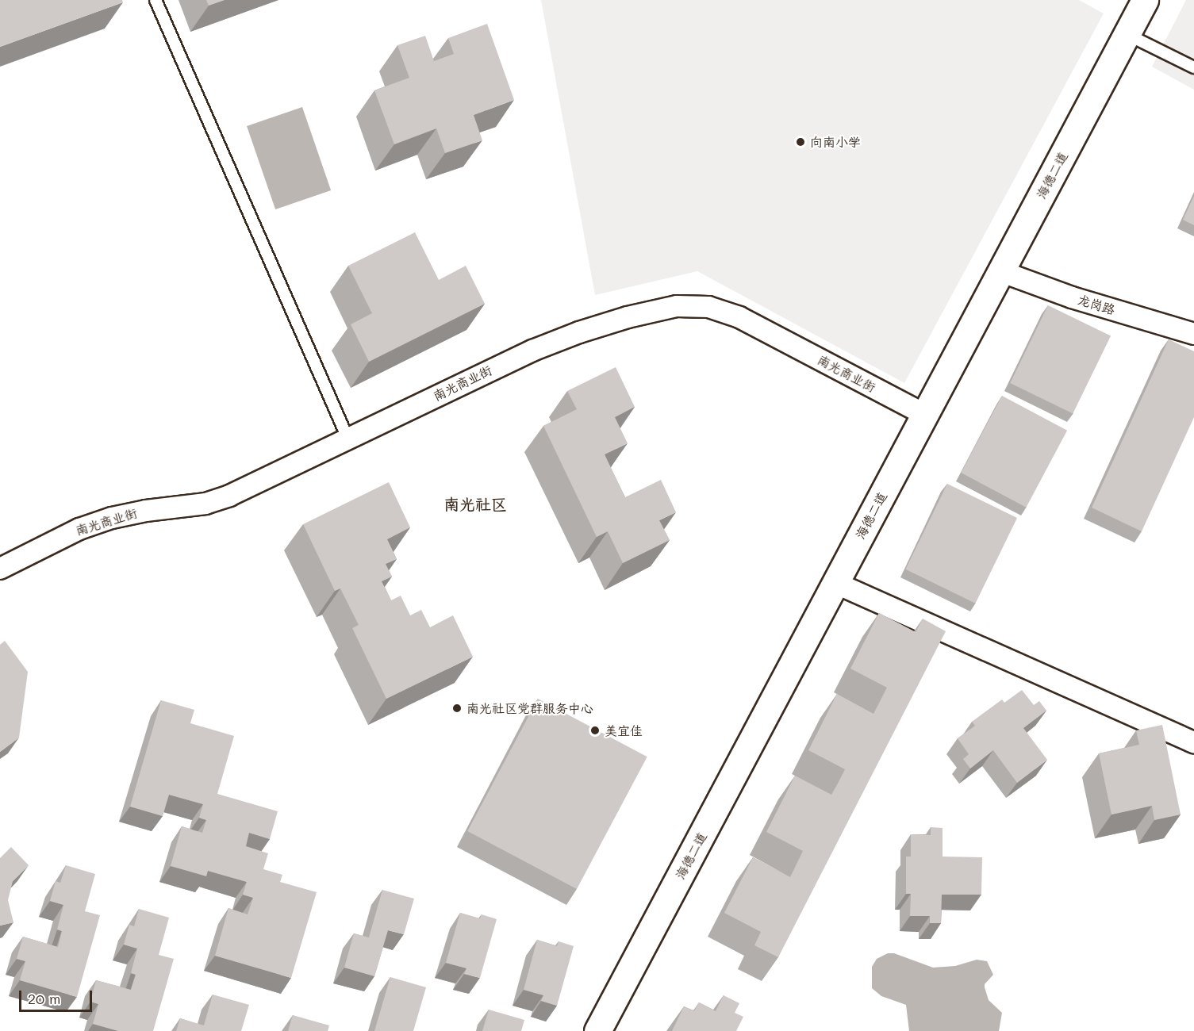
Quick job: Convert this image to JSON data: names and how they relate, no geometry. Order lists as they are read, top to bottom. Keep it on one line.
{"streets":{"street":["海德二道","龙岗路","南光商业街"]},"crossings":[["海德二道","龙岗路"],["海德二道","南光商业街"]],"districts":["南光社区"],"places":["向南小学","南光社区党群服务中心","美宜佳"],"scale_bar":"20 m"}
